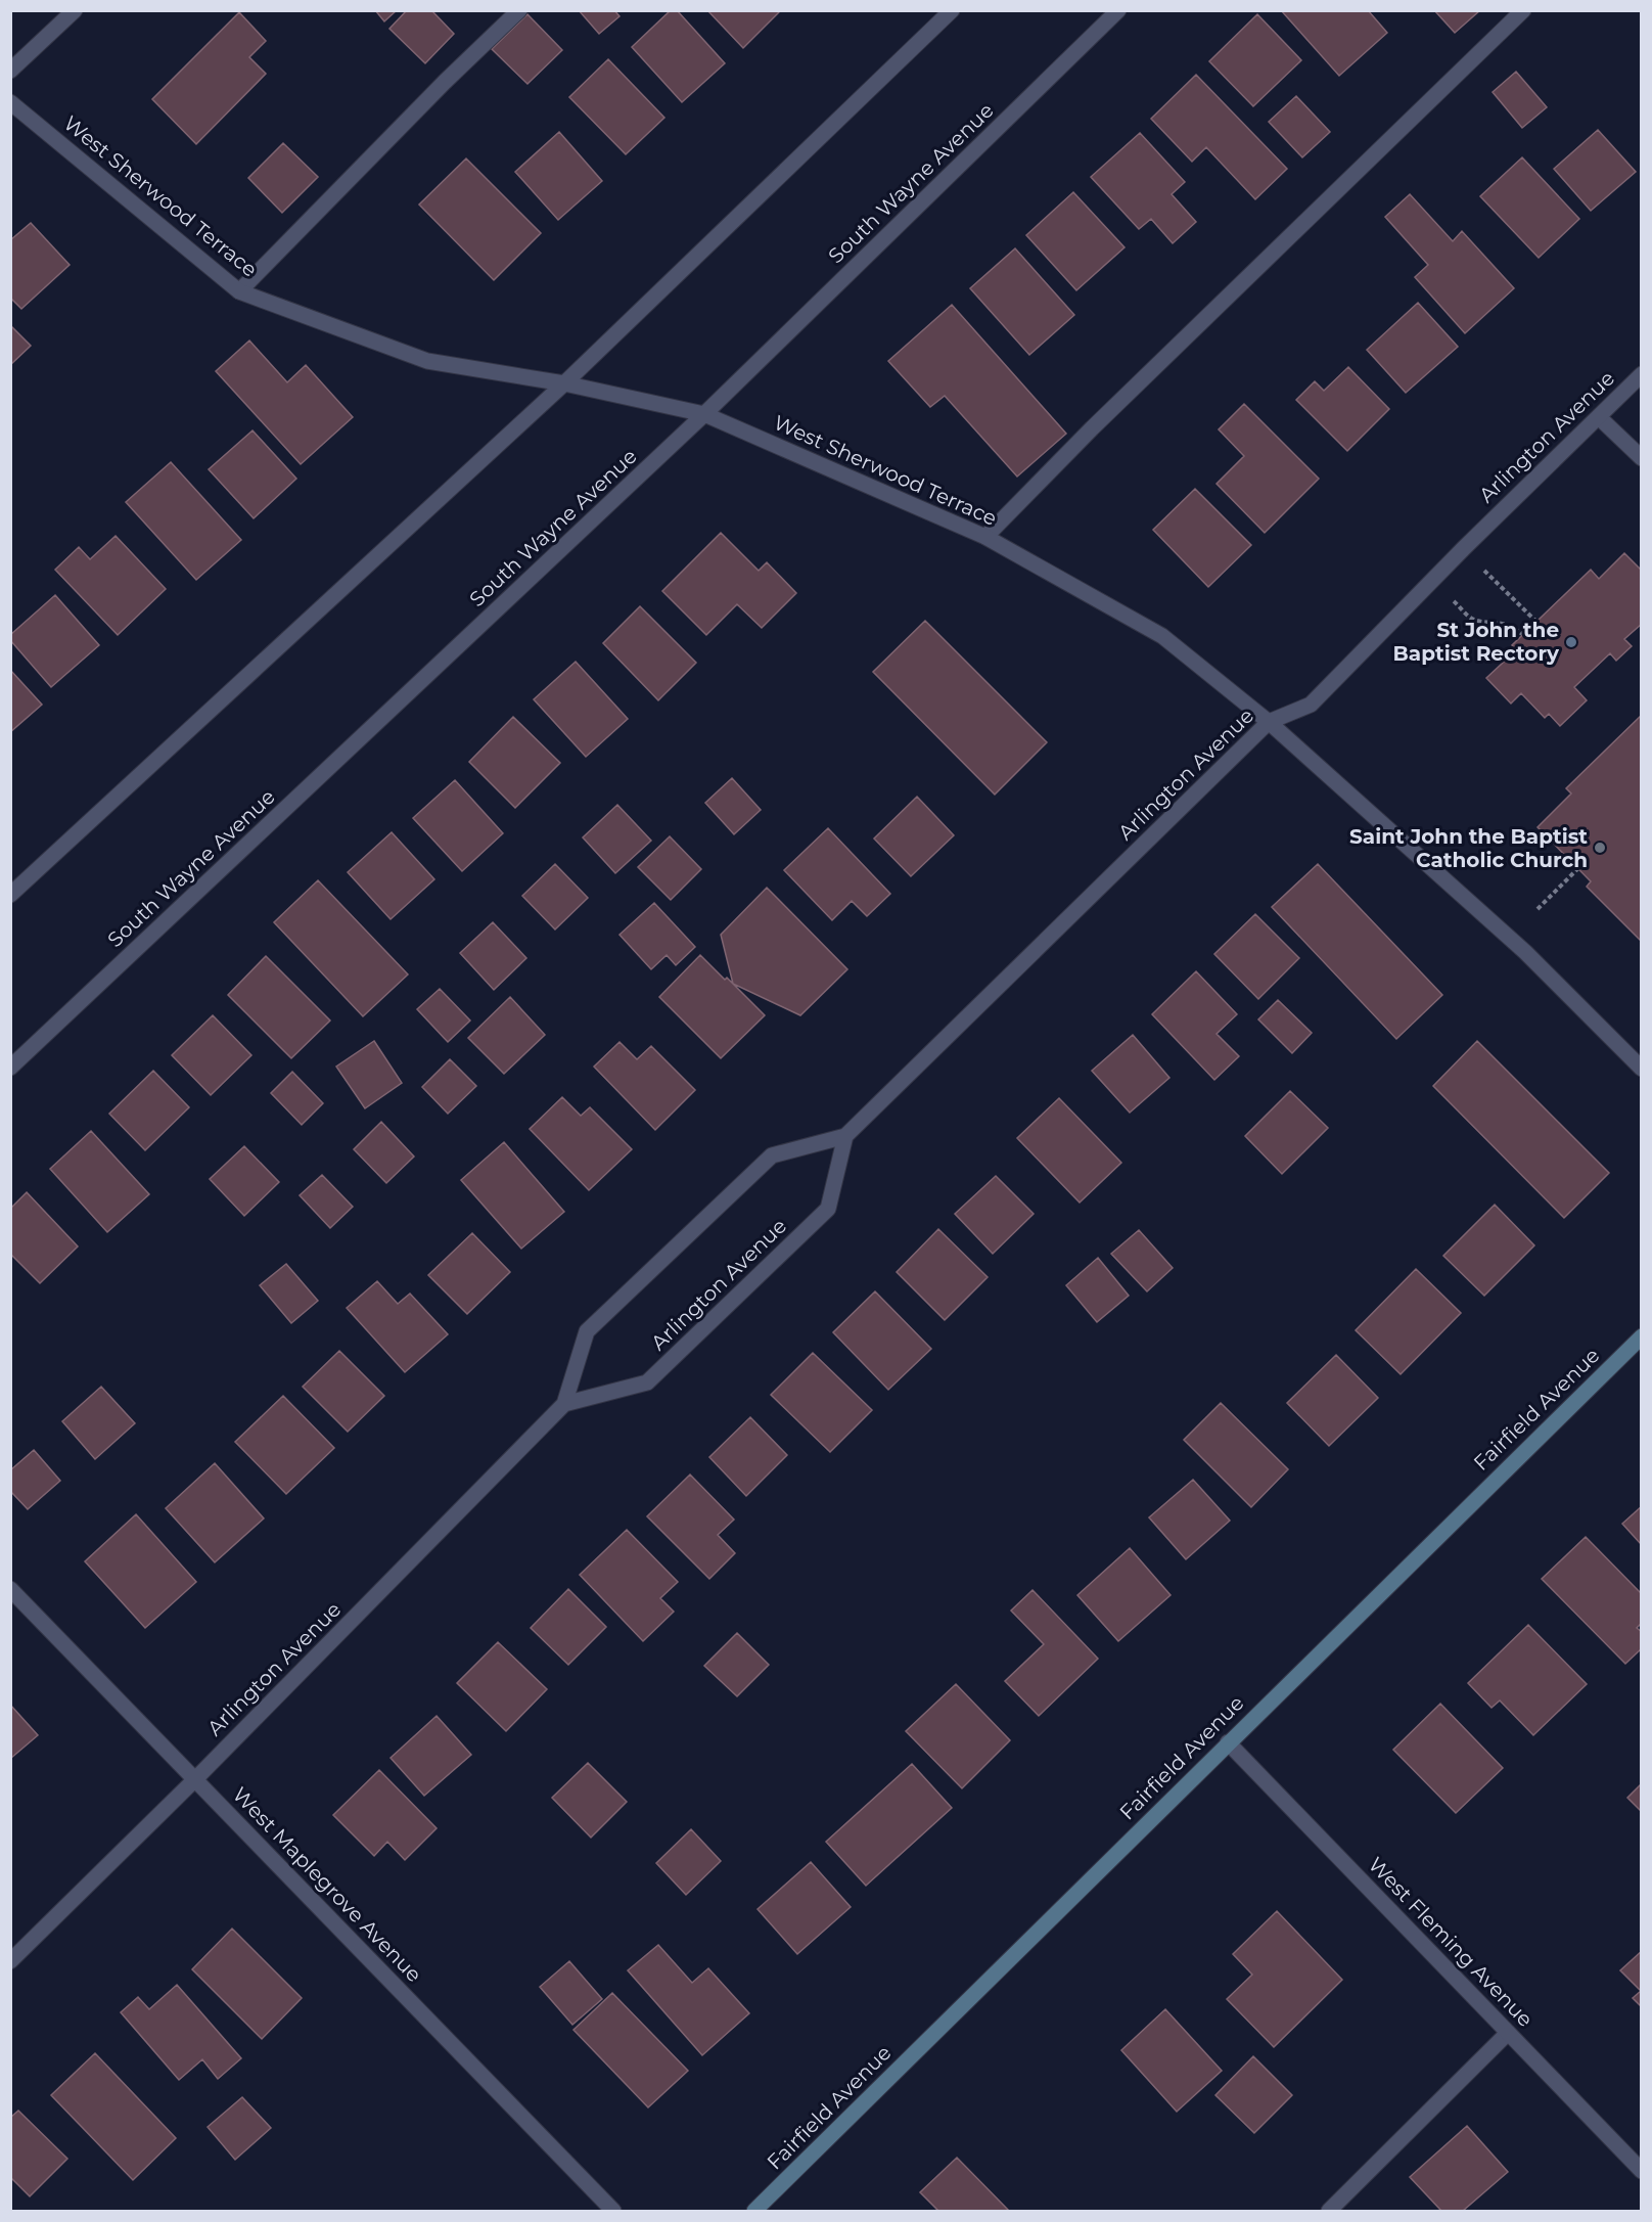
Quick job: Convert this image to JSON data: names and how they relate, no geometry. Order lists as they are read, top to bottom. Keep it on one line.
{"streets":{"main road":["Fairfield Avenue"],"street":["South Wayne Avenue","West Sherwood Terrace","Arlington Avenue","West Maplegrove Avenue","West Fleming Avenue"]},"crossings":[["South Wayne Avenue","West Sherwood Terrace"],["West Sherwood Terrace","Arlington Avenue"],["Arlington Avenue","West Maplegrove Avenue"],["Fairfield Avenue","West Fleming Avenue"]],"places":["St John the Baptist Rectory","Saint John the Baptist Catholic Church"]}
